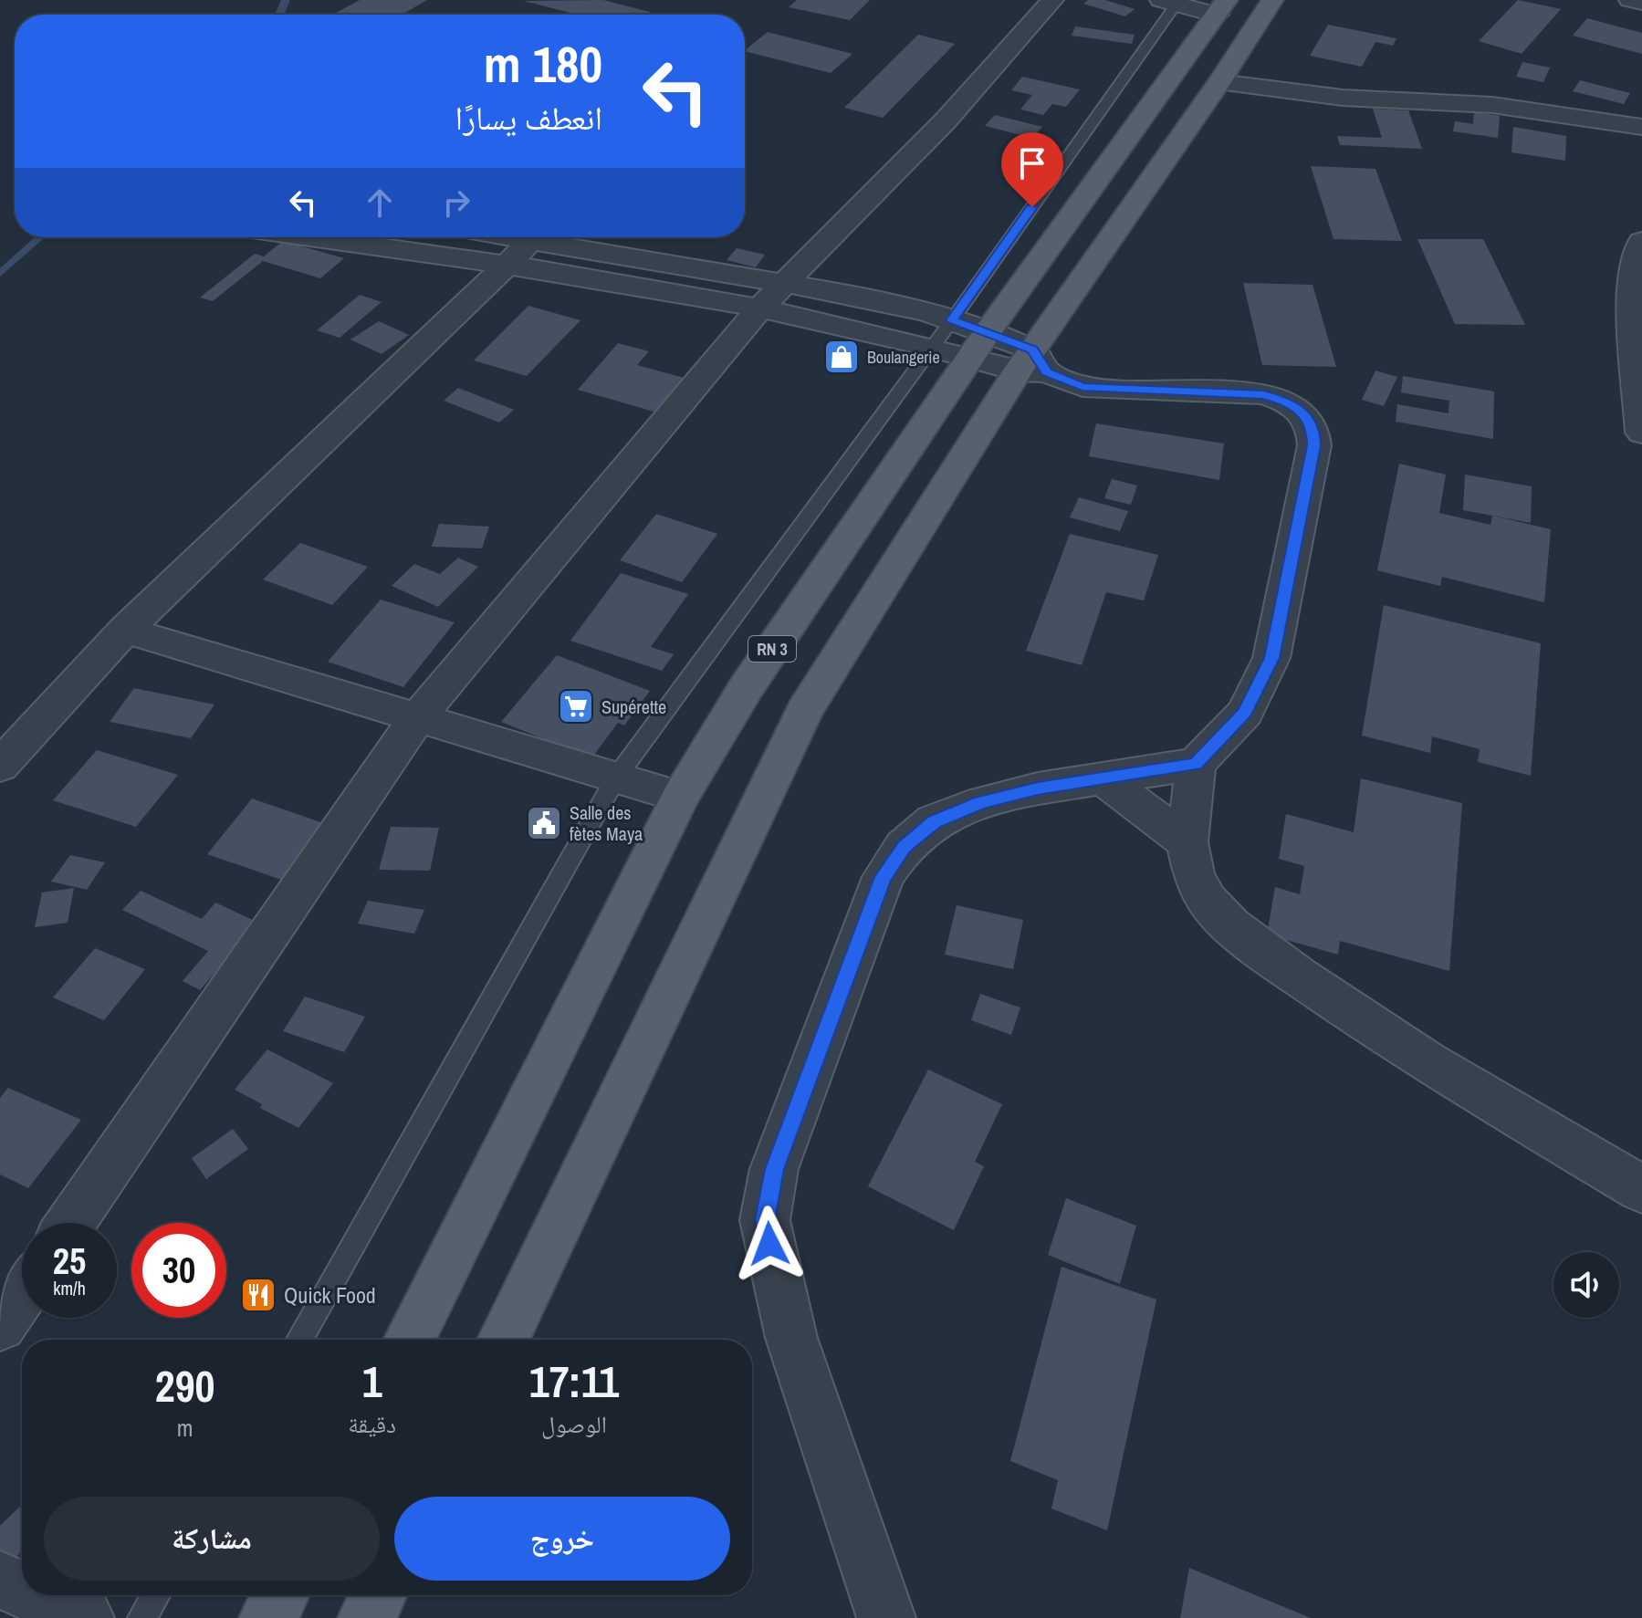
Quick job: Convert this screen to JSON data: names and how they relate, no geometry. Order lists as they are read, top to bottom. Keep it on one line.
{"streets":{"main road":["RN 3"]},"places":{"shop":["Boulangerie"],"supermarket":["Supérette"],"public building":["Salle des fètes Maya"],"restaurant":["Quick Food"]},"page":{"turn":["180 m","انعطف يسارًا"],"speed":"25 km/h","limit":"30","eta":["17:11","الوصول","1","دقيقة","290","m"],"buttons":["خروج","مشاركة"]}}
